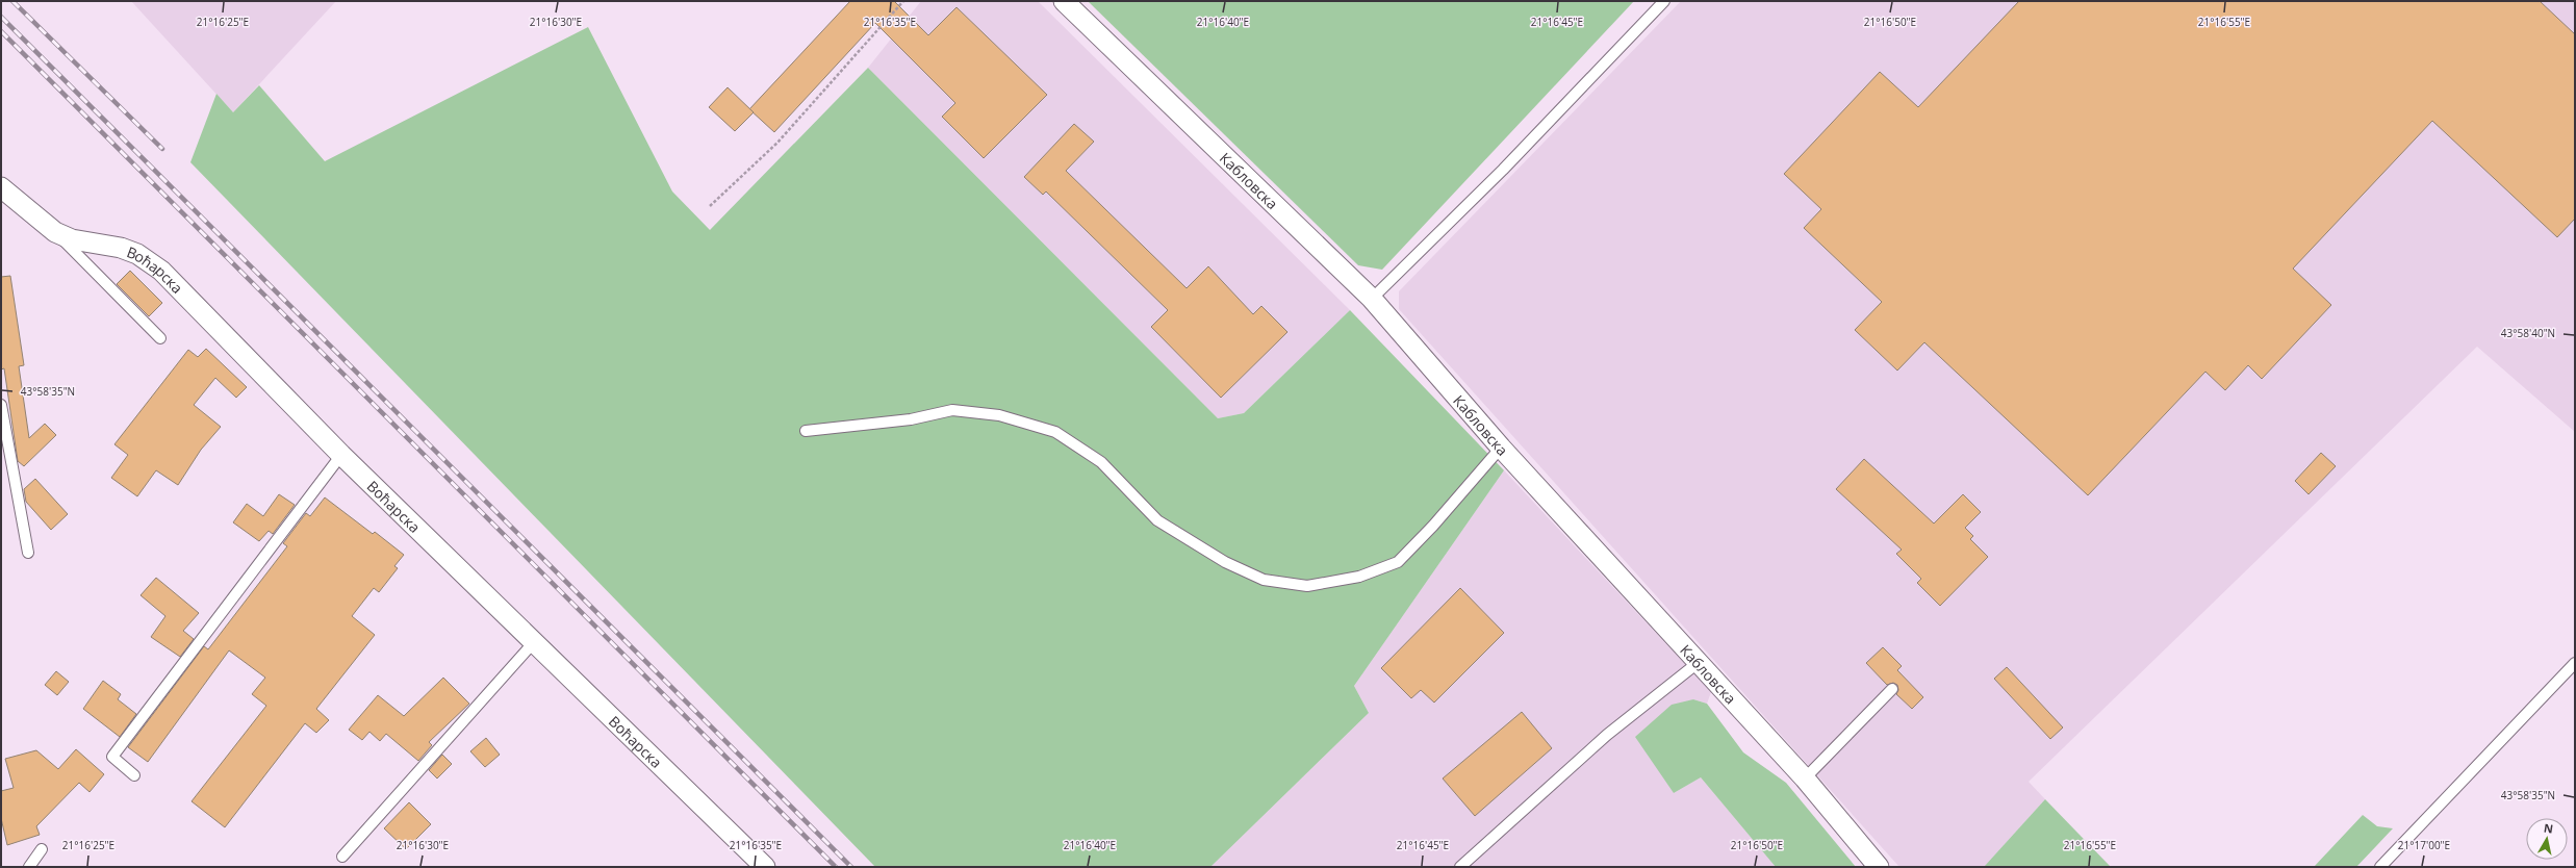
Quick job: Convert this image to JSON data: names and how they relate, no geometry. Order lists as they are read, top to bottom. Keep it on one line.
{"streets":{"street":["Кабловска","Воћарска"]},"north":"top","coordinates":["21°16'25\"E","21°16'30\"E","21°16'35\"E","21°16'40\"E","21°16'45\"E","21°16'50\"E","21°16'55\"E","43°58'40\"N","43°58'35\"N","21°17'00\"E"]}
